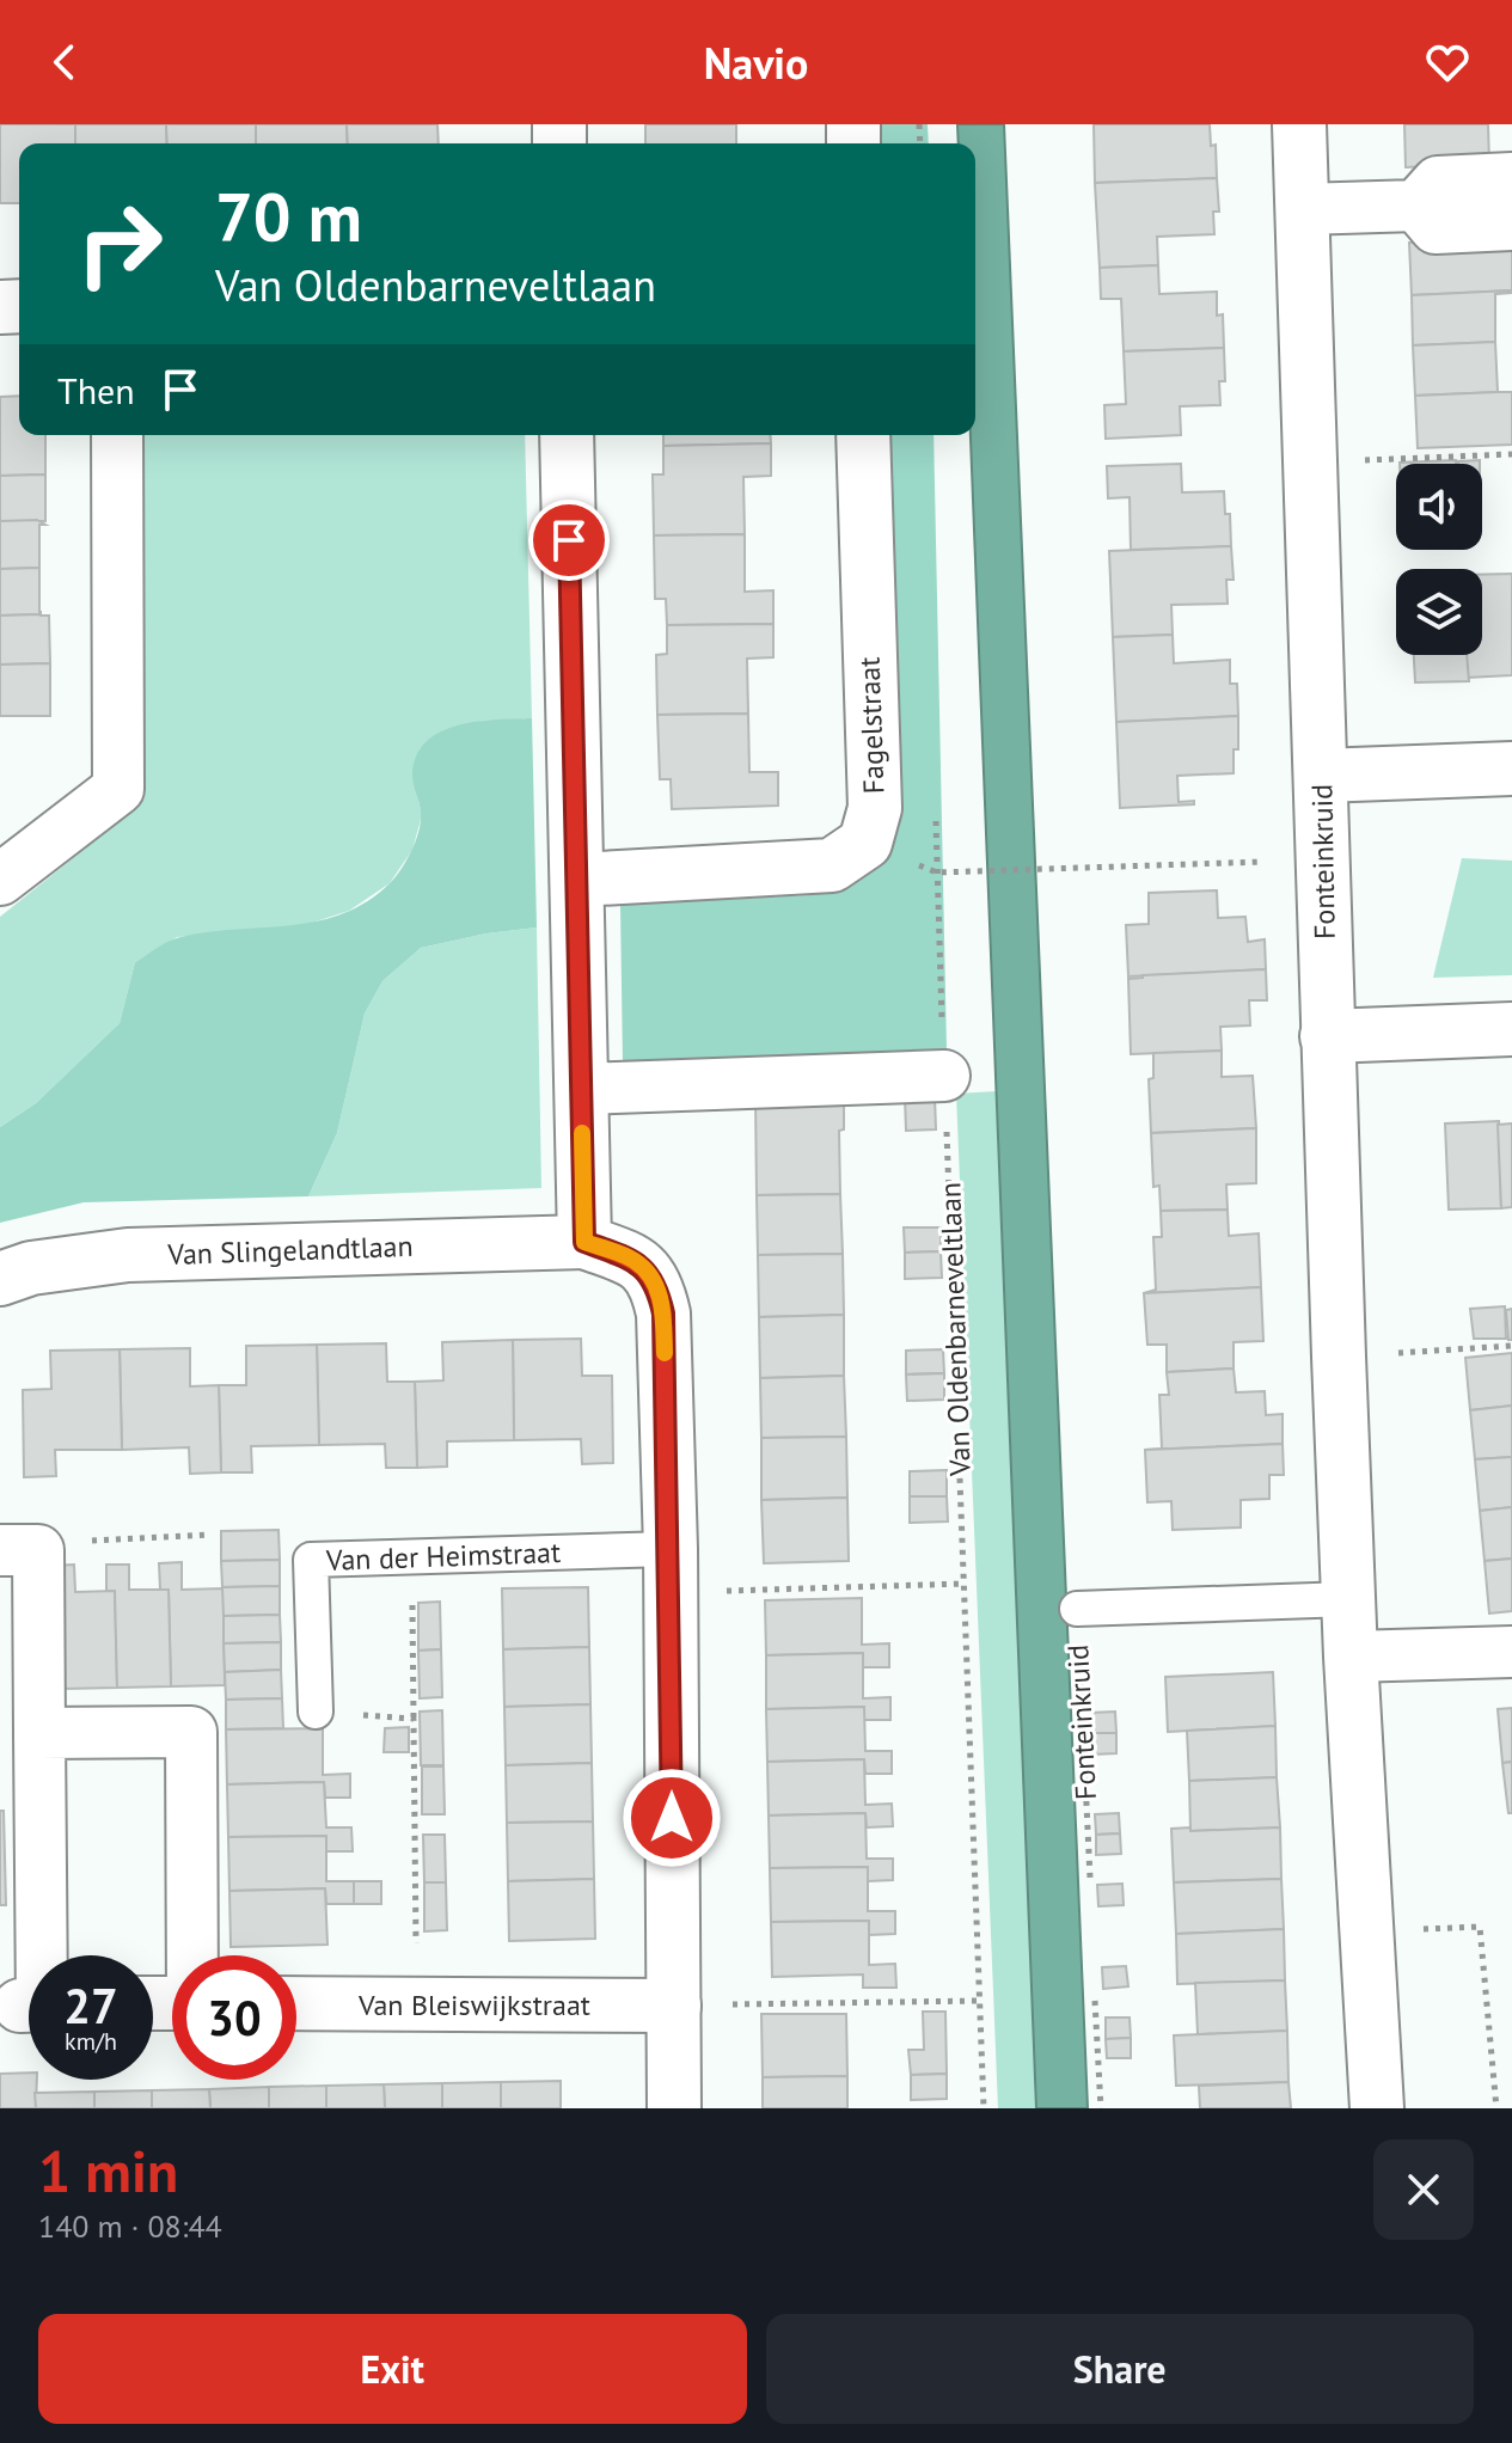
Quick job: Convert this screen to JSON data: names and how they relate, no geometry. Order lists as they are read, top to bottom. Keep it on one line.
{"streets":{"street":["Fagelstraat","Fonteinkruid","Van Slingelandtlaan","Van Bleiswijkstraat"],"lane":["Van der Heimstraat"],"path":["Van Oldenbarneveltlaan"]},"page":{"header":"Navio","turn":["70 m","Van Oldenbarneveltlaan"],"then":"Then","speed":"27 km/h","limit":"30","heading":["1 min","140 m · 08:44"],"buttons":["Exit","Share"]}}
